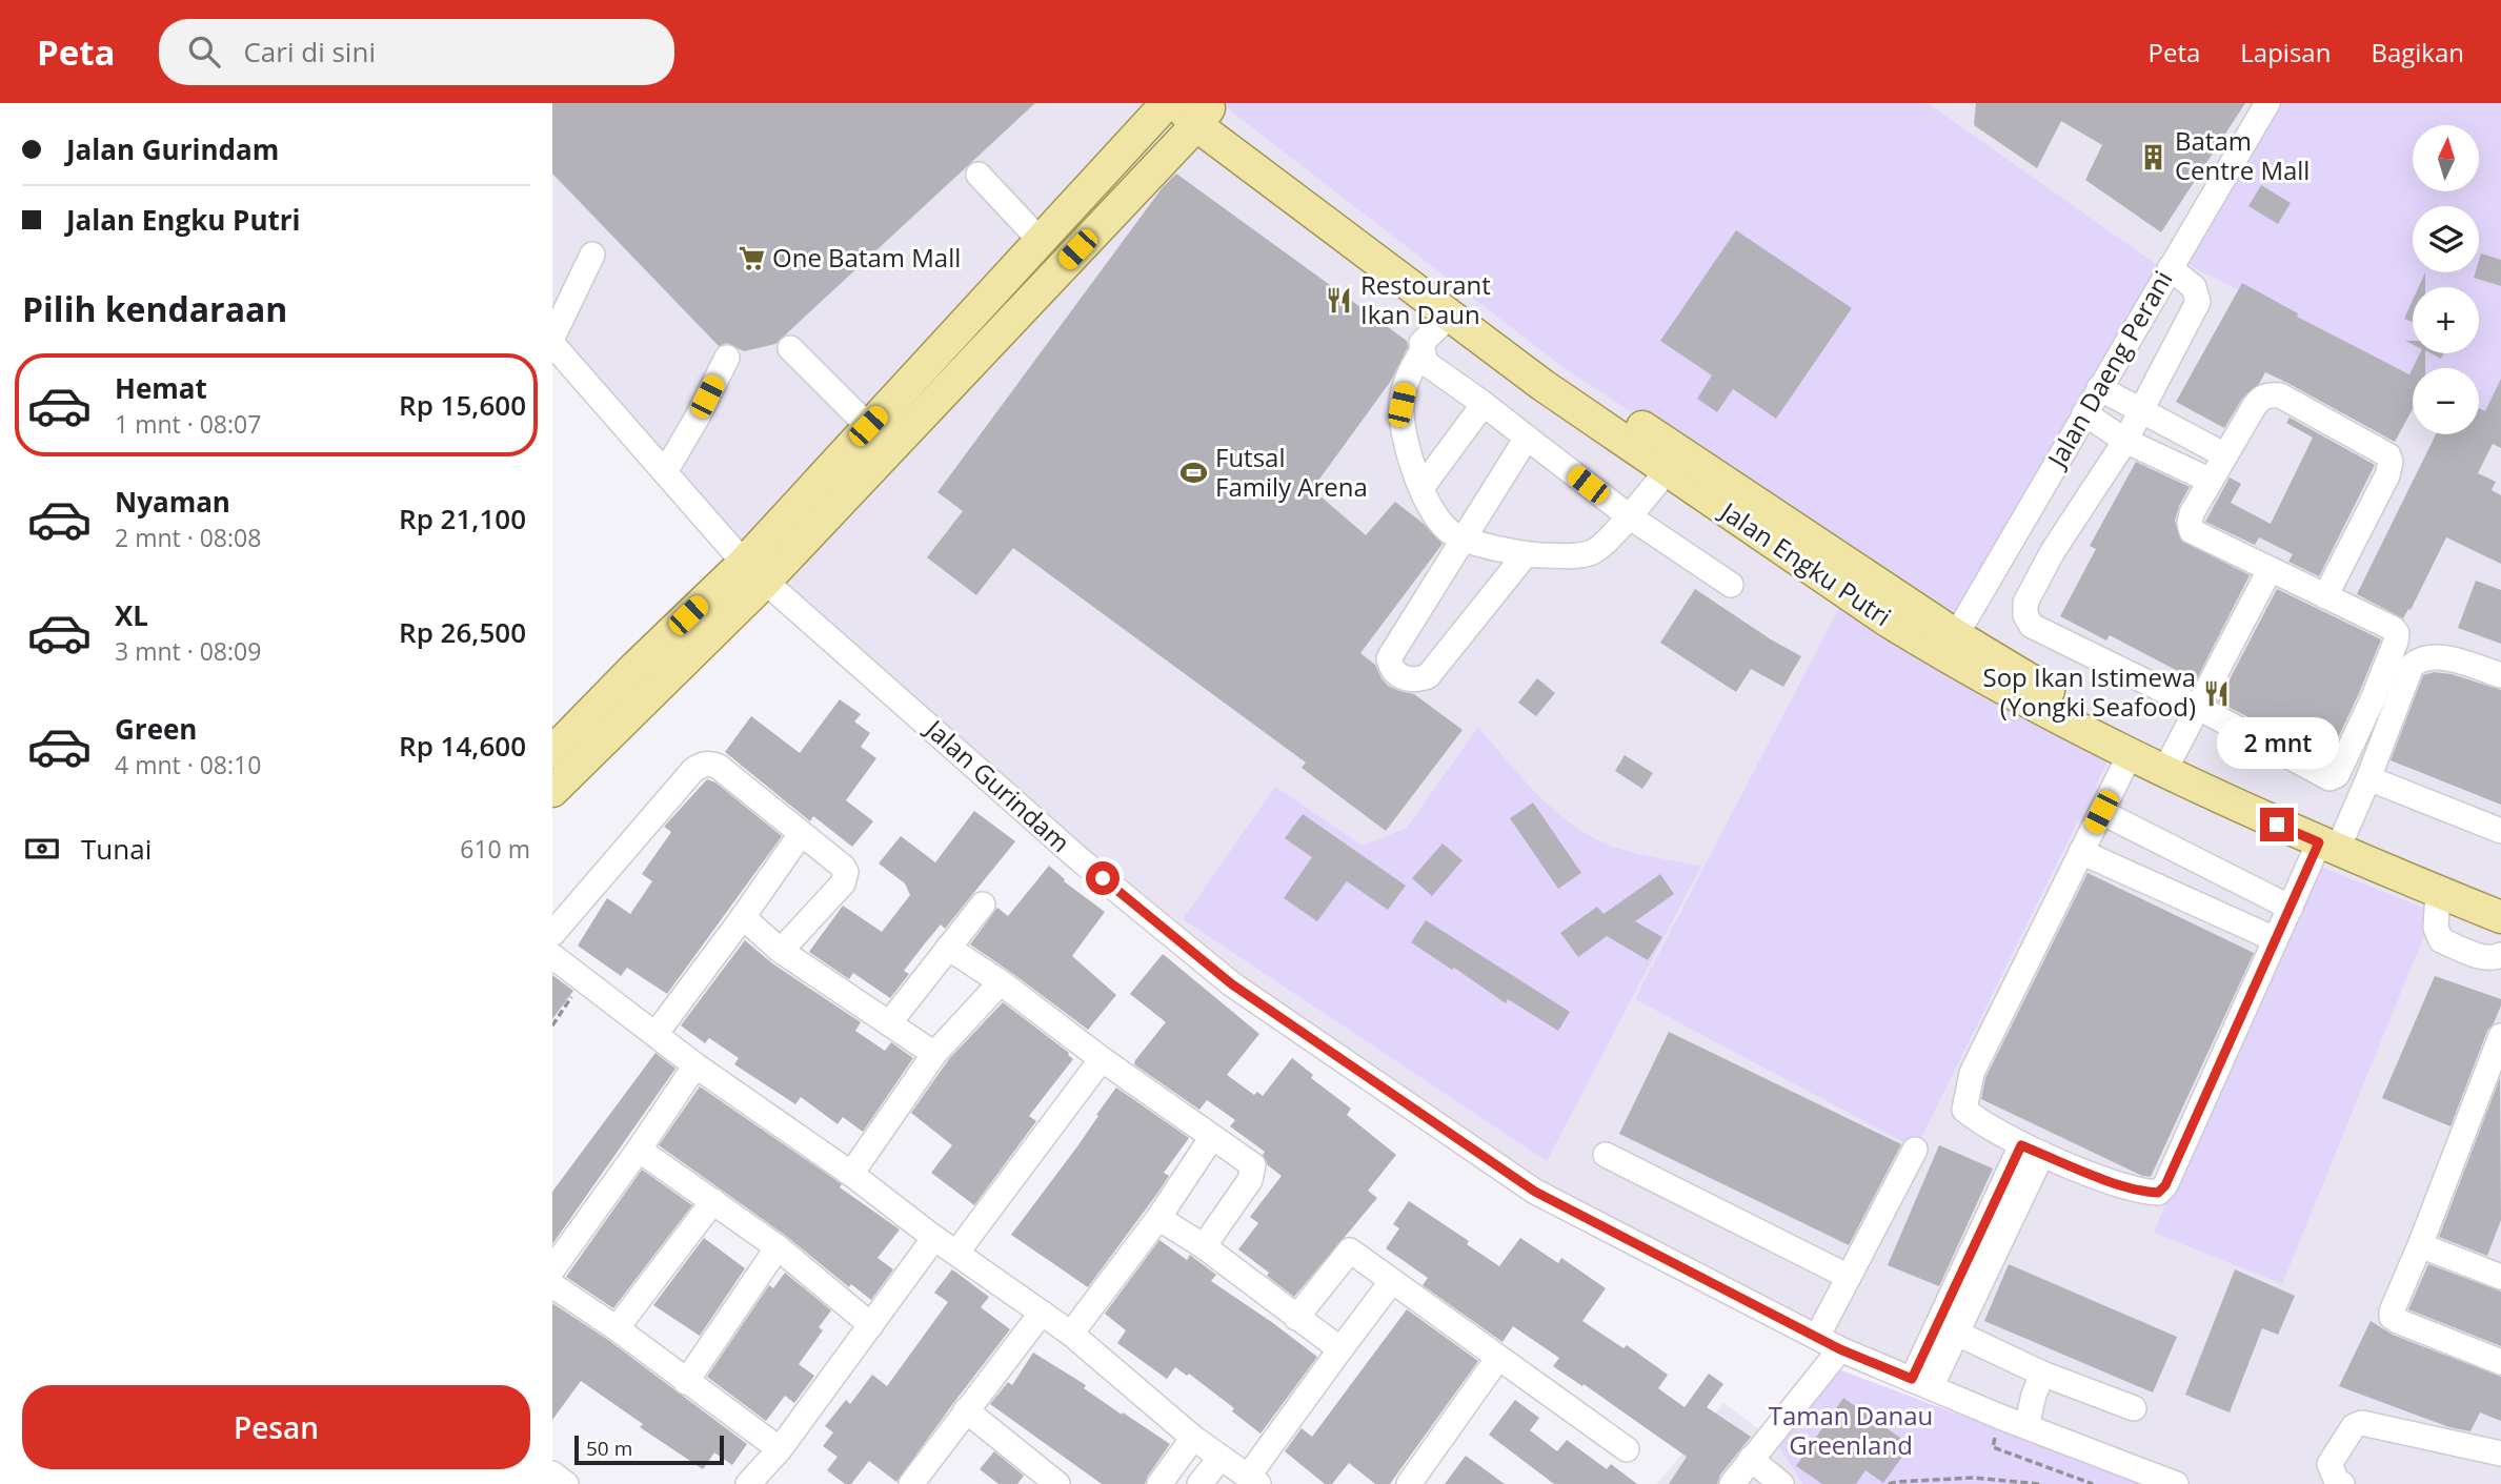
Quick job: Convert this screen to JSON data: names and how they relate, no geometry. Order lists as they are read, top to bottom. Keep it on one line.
{"streets":{"main road":["Jalan Engku Putri"],"street":["Jalan Daeng Perani","Jalan Gurindam"]},"crossings":[["Jalan Daeng Perani","Jalan Engku Putri"]],"parks":["Taman Danau Greenland"],"places":{"building":["Batam Centre Mall"],"supermarket":["One Batam Mall"],"restaurant":["Restourant Ikan Daun","Sop Ikan Istimewa (Yongki Seafood)"],"sports":["Futsal Family Arena"]},"scale_bar":"50 m","north":"top","page":{"header":"Peta","search":"Cari di sini","nav":["Peta","Lapisan","Bagikan"],"banner":["Jalan Gurindam","Jalan Engku Putri"],"map_buttons":["+","−"],"heading":"Pilih kendaraan","list":[{"name":"Hemat","note":"1 mnt · 08:07","value":"Rp 15,600"},{"name":"Nyaman","note":"2 mnt · 08:08","value":"Rp 21,100"},{"name":"XL","note":"3 mnt · 08:09","value":"Rp 26,500"},{"name":"Green","note":"4 mnt · 08:10","value":"Rp 14,600"}],"bubble":"2 mnt","pay":["Tunai","610 m"],"buttons":"Pesan","scale":"50 m"}}
